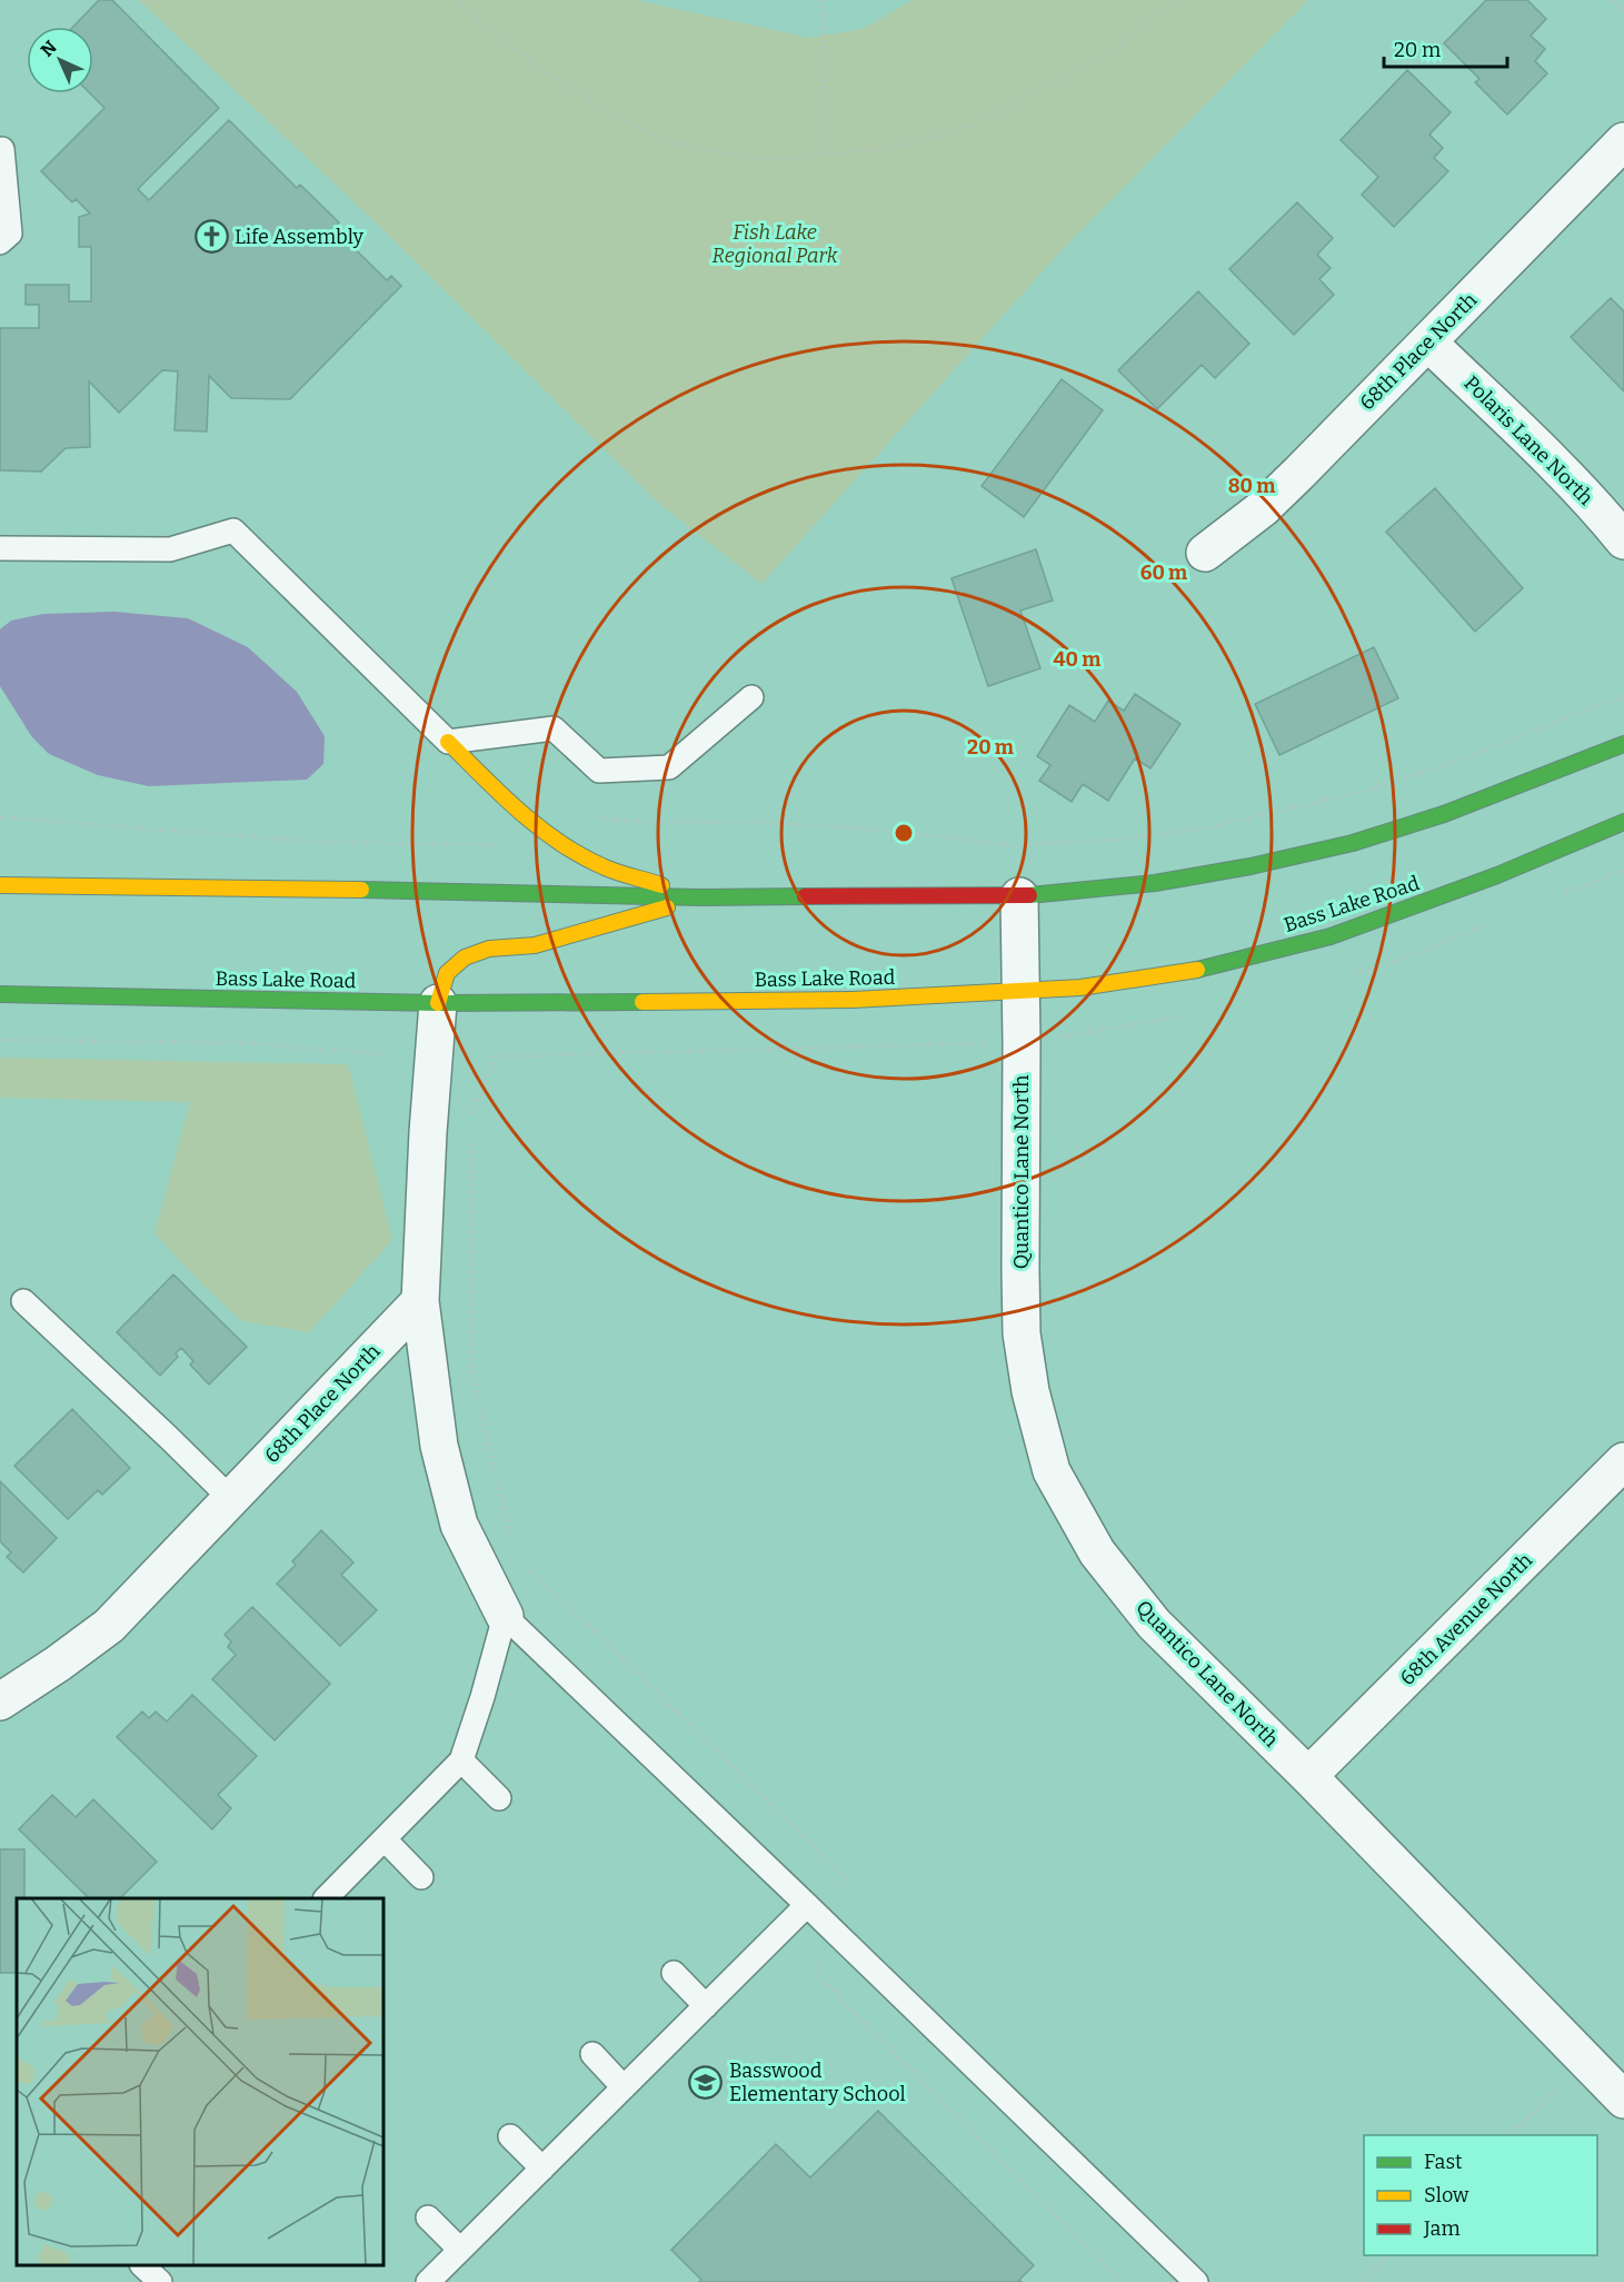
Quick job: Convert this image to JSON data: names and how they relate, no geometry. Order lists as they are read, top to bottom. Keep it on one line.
{"streets":{"main road":["Bass Lake Road"],"street":["68th Place North","Polaris Lane North","Quantico Lane North","68th Avenue North"]},"crossings":[["68th Place North","Polaris Lane North"],["Bass Lake Road","Quantico Lane North"],["Quantico Lane North","68th Avenue North"]],"parks":["Fish Lake Regional Park"],"places":{"church":["Life Assembly"],"school or university":["Basswood Elementary School"]},"legend":["Fast","Slow","Jam"],"scale_bar":"20 m","north":"top left","rings":["80 m","60 m","40 m","20 m"]}
